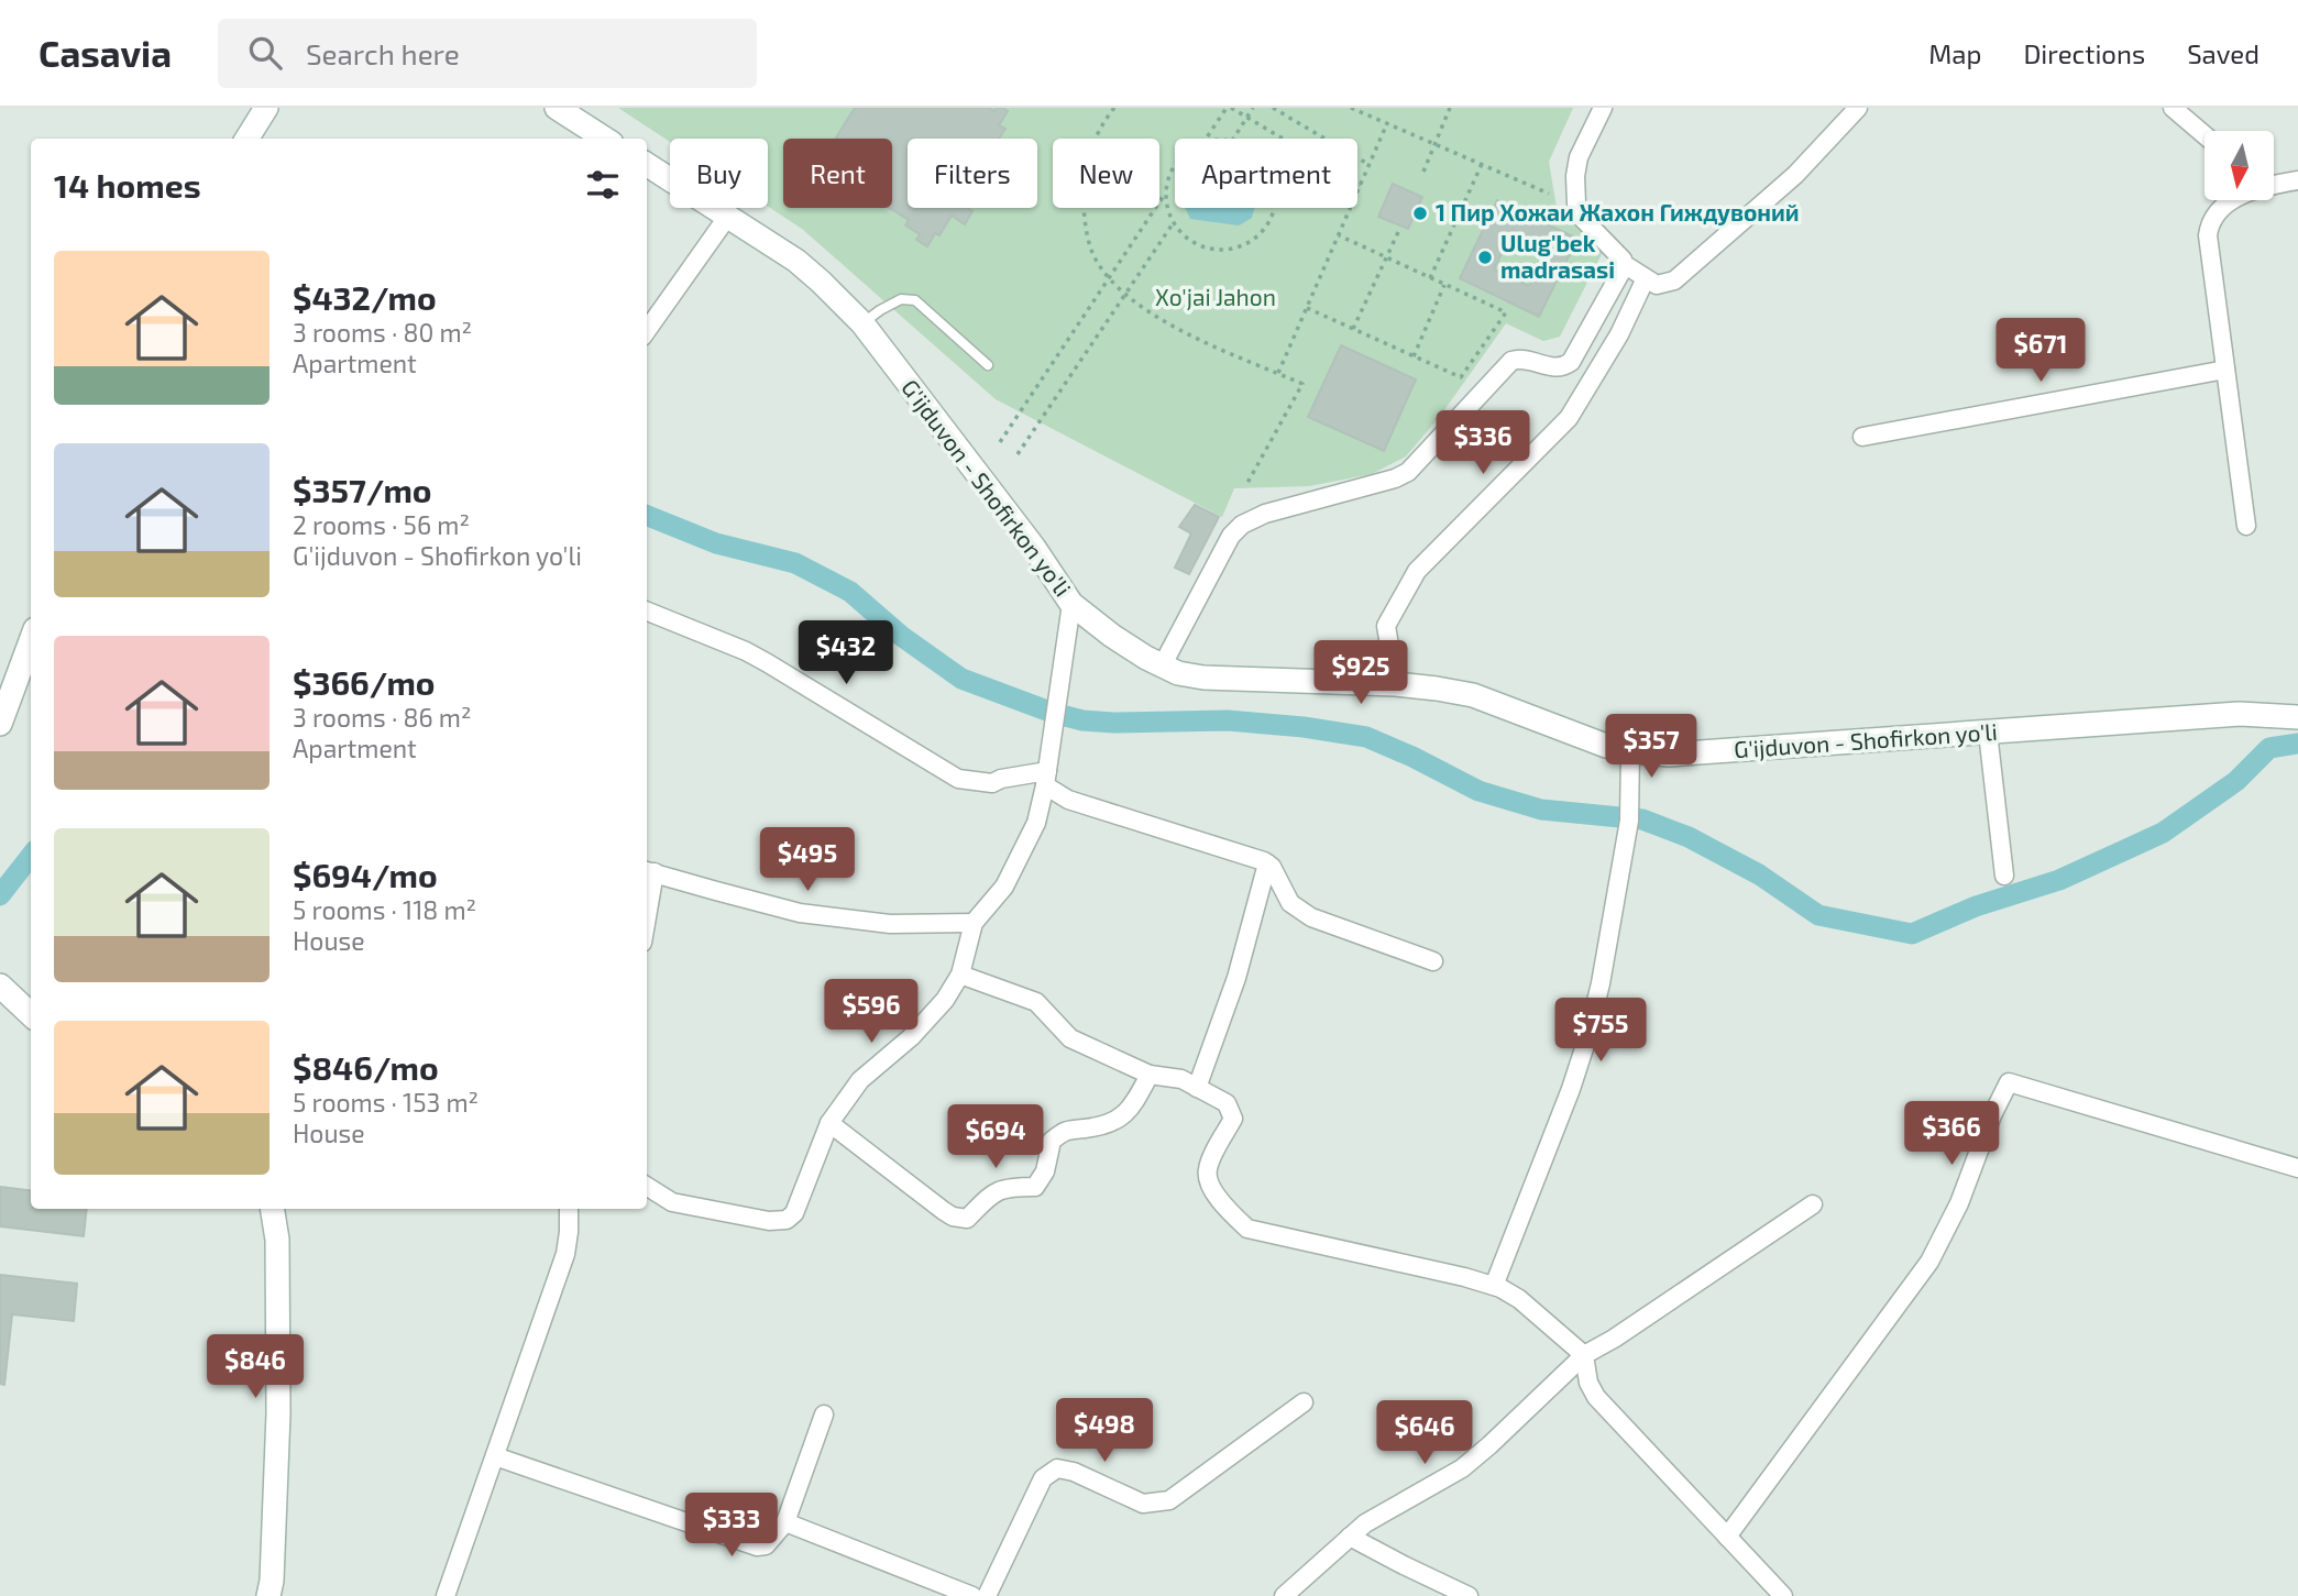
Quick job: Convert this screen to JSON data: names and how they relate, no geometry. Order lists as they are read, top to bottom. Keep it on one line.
{"streets":{"main road":["G'ijduvon - Shofirkon yo'li"]},"parks":["Xo'jai Jahon"],"places":["1 Пир Хожаи Жахон Гиждувоний","Ulug'bek madrasasi"],"north":"bottom","page":{"header":"Casavia","search":"Search here","nav":["Map","Directions","Saved"],"chip":["Buy","Rent","Filters","New","Apartment"],"heading":"14 homes","list":[{"name":"$432/mo","note":"3 rooms · 80 m² · Apartment"},{"name":"$357/mo","note":"2 rooms · 56 m² · G'ijduvon - Shofirkon yo'li"},{"name":"$366/mo","note":"3 rooms · 86 m² · Apartment"},{"name":"$694/mo","note":"5 rooms · 118 m² · House"},{"name":"$846/mo","note":"5 rooms · 153 m² · House"}],"price":["$671","$336","$432","$925","$357","$495","$596","$755","$366","$694","$846","$498","$646","$333"]}}
